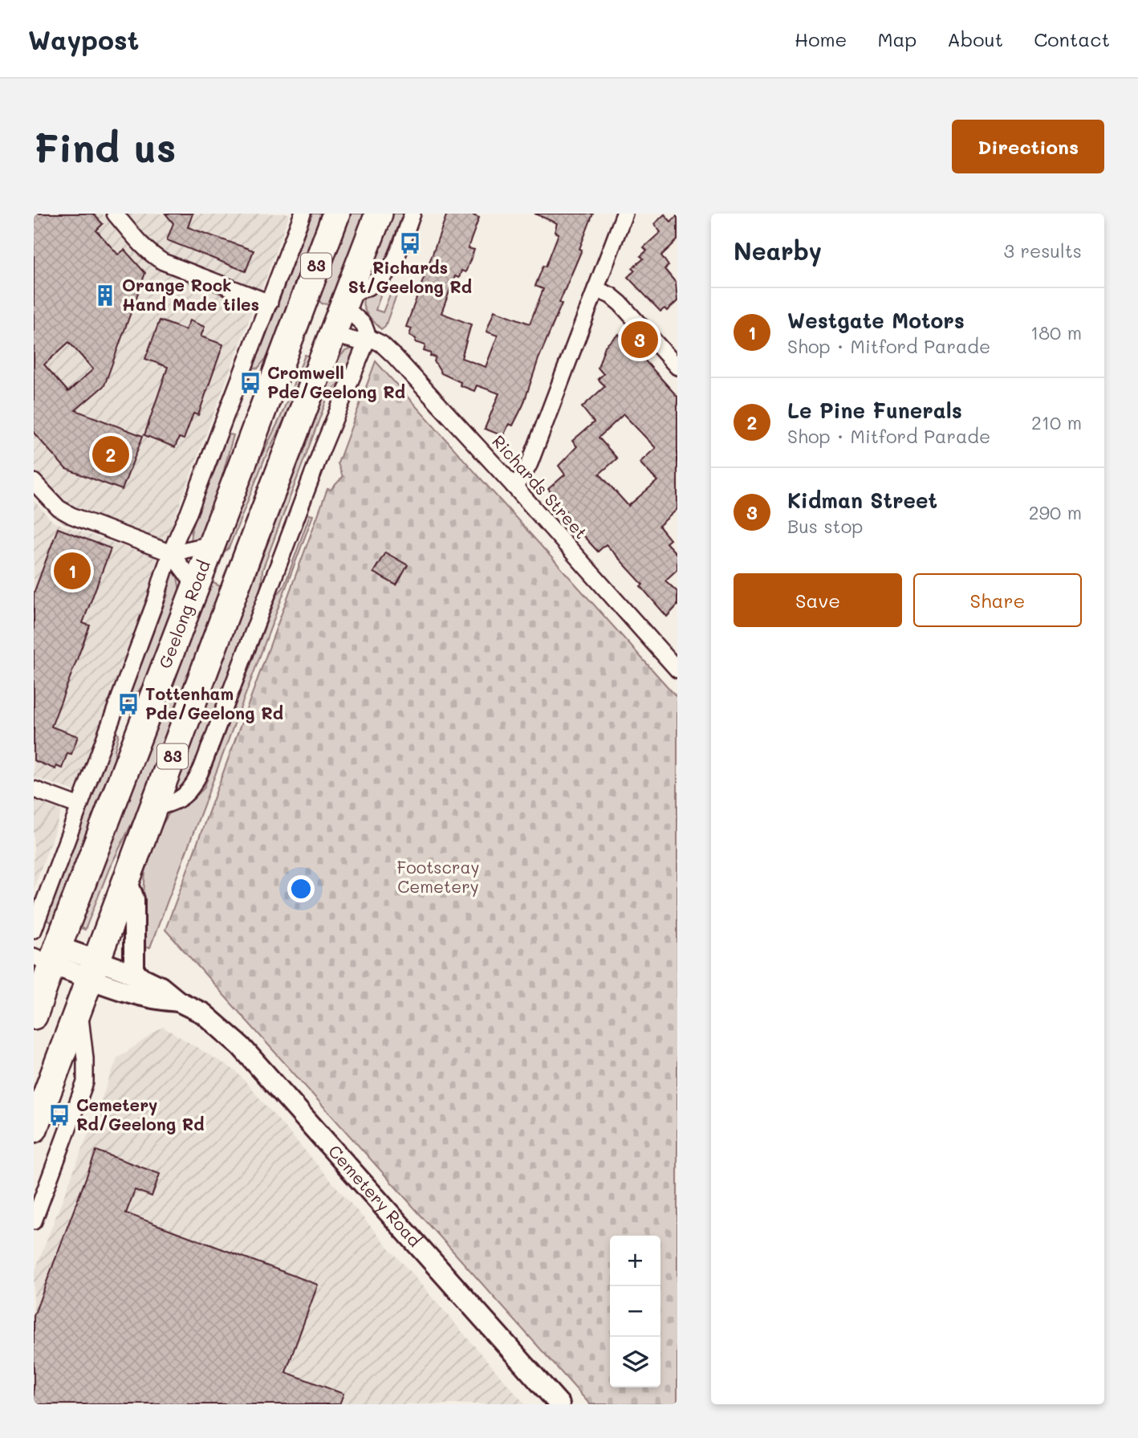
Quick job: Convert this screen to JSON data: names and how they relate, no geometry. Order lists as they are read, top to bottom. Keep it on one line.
{"streets":{"highway":["83","Geelong Road"],"street":["Richards Street","Cemetery Road"]},"crossings":[["83","Richards Street"],["83","Cemetery Road"],["Geelong Road","Cemetery Road"]],"parks":["Footscray Cemetery"],"places":{"bus stop":["Richards St/Geelong Rd","Cromwell Pde/Geelong Rd","Tottenham Pde/Geelong Rd","Cemetery Rd/Geelong Rd"],"building":["Orange Rock Hand Made tiles"]},"page":{"header":"Waypost","nav":["Home","Map","About","Contact"],"buttons":["Directions",["Save","Share"]],"title":"Find us","heading":["Nearby","3 results"],"list":[{"mark":"1","name":"Westgate Motors","note":"Shop · Mitford Parade","value":"180 m"},{"mark":"2","name":"Le Pine Funerals","note":"Shop · Mitford Parade","value":"210 m"},{"mark":"3","name":"Kidman Street","note":"Bus stop","value":"290 m"}],"pins":["3","2","1"],"map_buttons":["+","−"]}}
